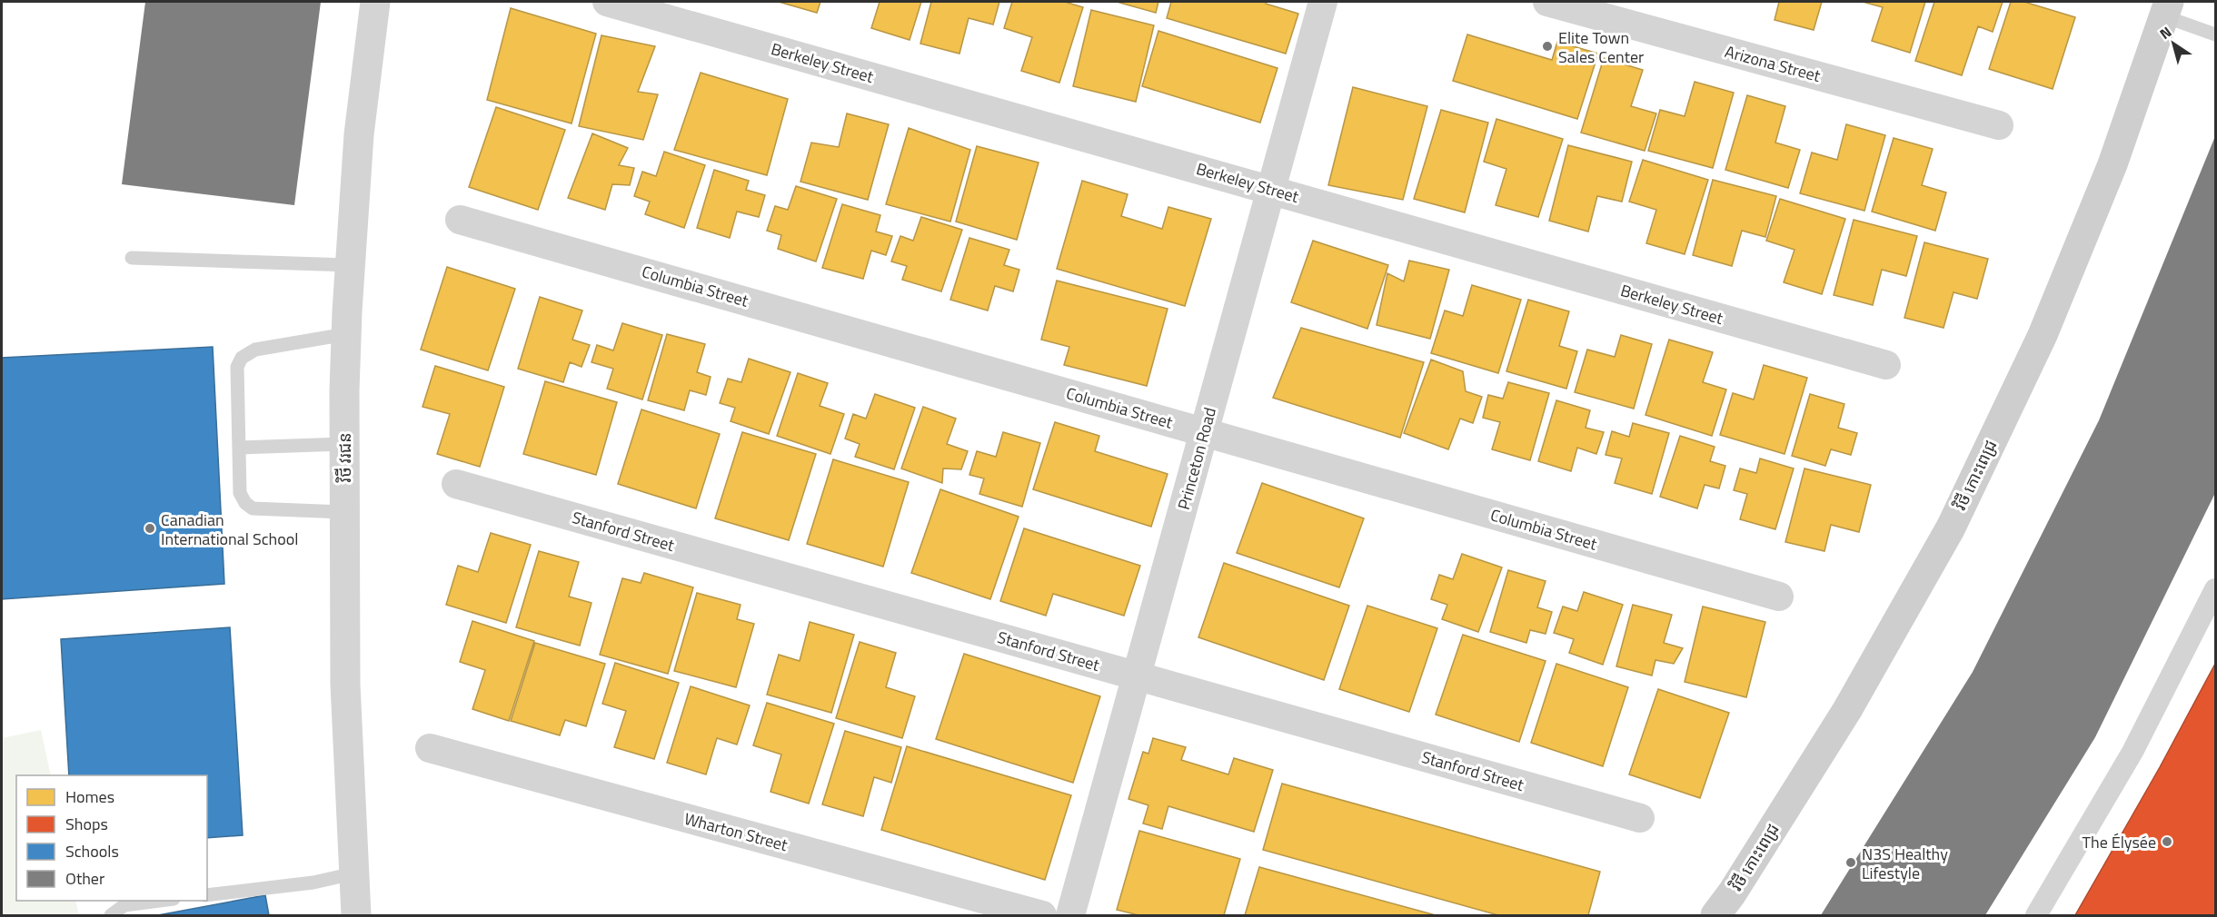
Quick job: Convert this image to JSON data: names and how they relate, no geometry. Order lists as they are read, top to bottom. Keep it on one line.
{"streets":{"main road":["វិថី កោះពេជ្រ"],"street":["Berkeley Street","Arizona Street","Columbia Street","វិថី វរជន","Princeton Road","Stanford Street","Wharton Street"]},"crossings":[["Berkeley Street","Princeton Road"],["Columbia Street","Princeton Road"],["Princeton Road","Stanford Street"]],"places":["Elite Town Sales Center","Canadian International School","The Élysée","N3S Healthy Lifestyle"],"legend":["Homes","Shops","Schools","Other"],"north":"top left"}
